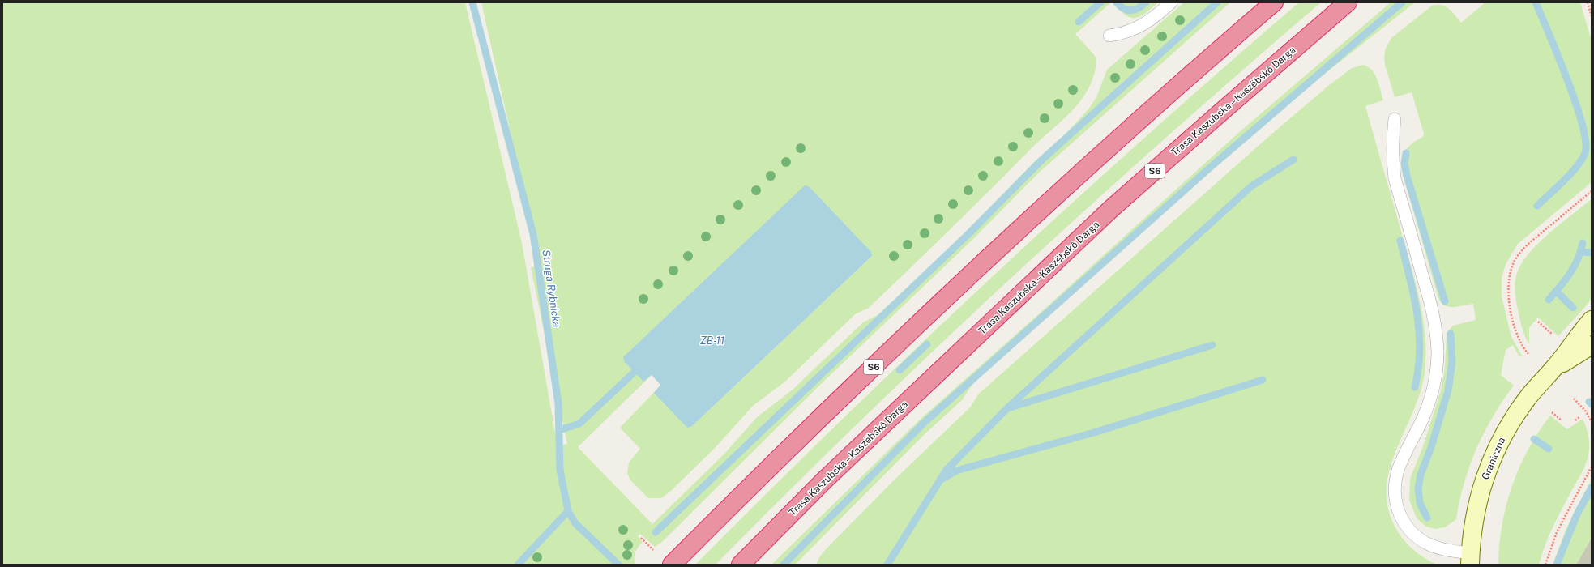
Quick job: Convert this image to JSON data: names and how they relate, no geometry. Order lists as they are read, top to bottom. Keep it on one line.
{"streets":{"highway":["Trasa Kaszubska – Kaszëbskô Darga","S6"],"main road":["Graniczna"]},"water":["Struga Rybnicka","ZB-11"]}
